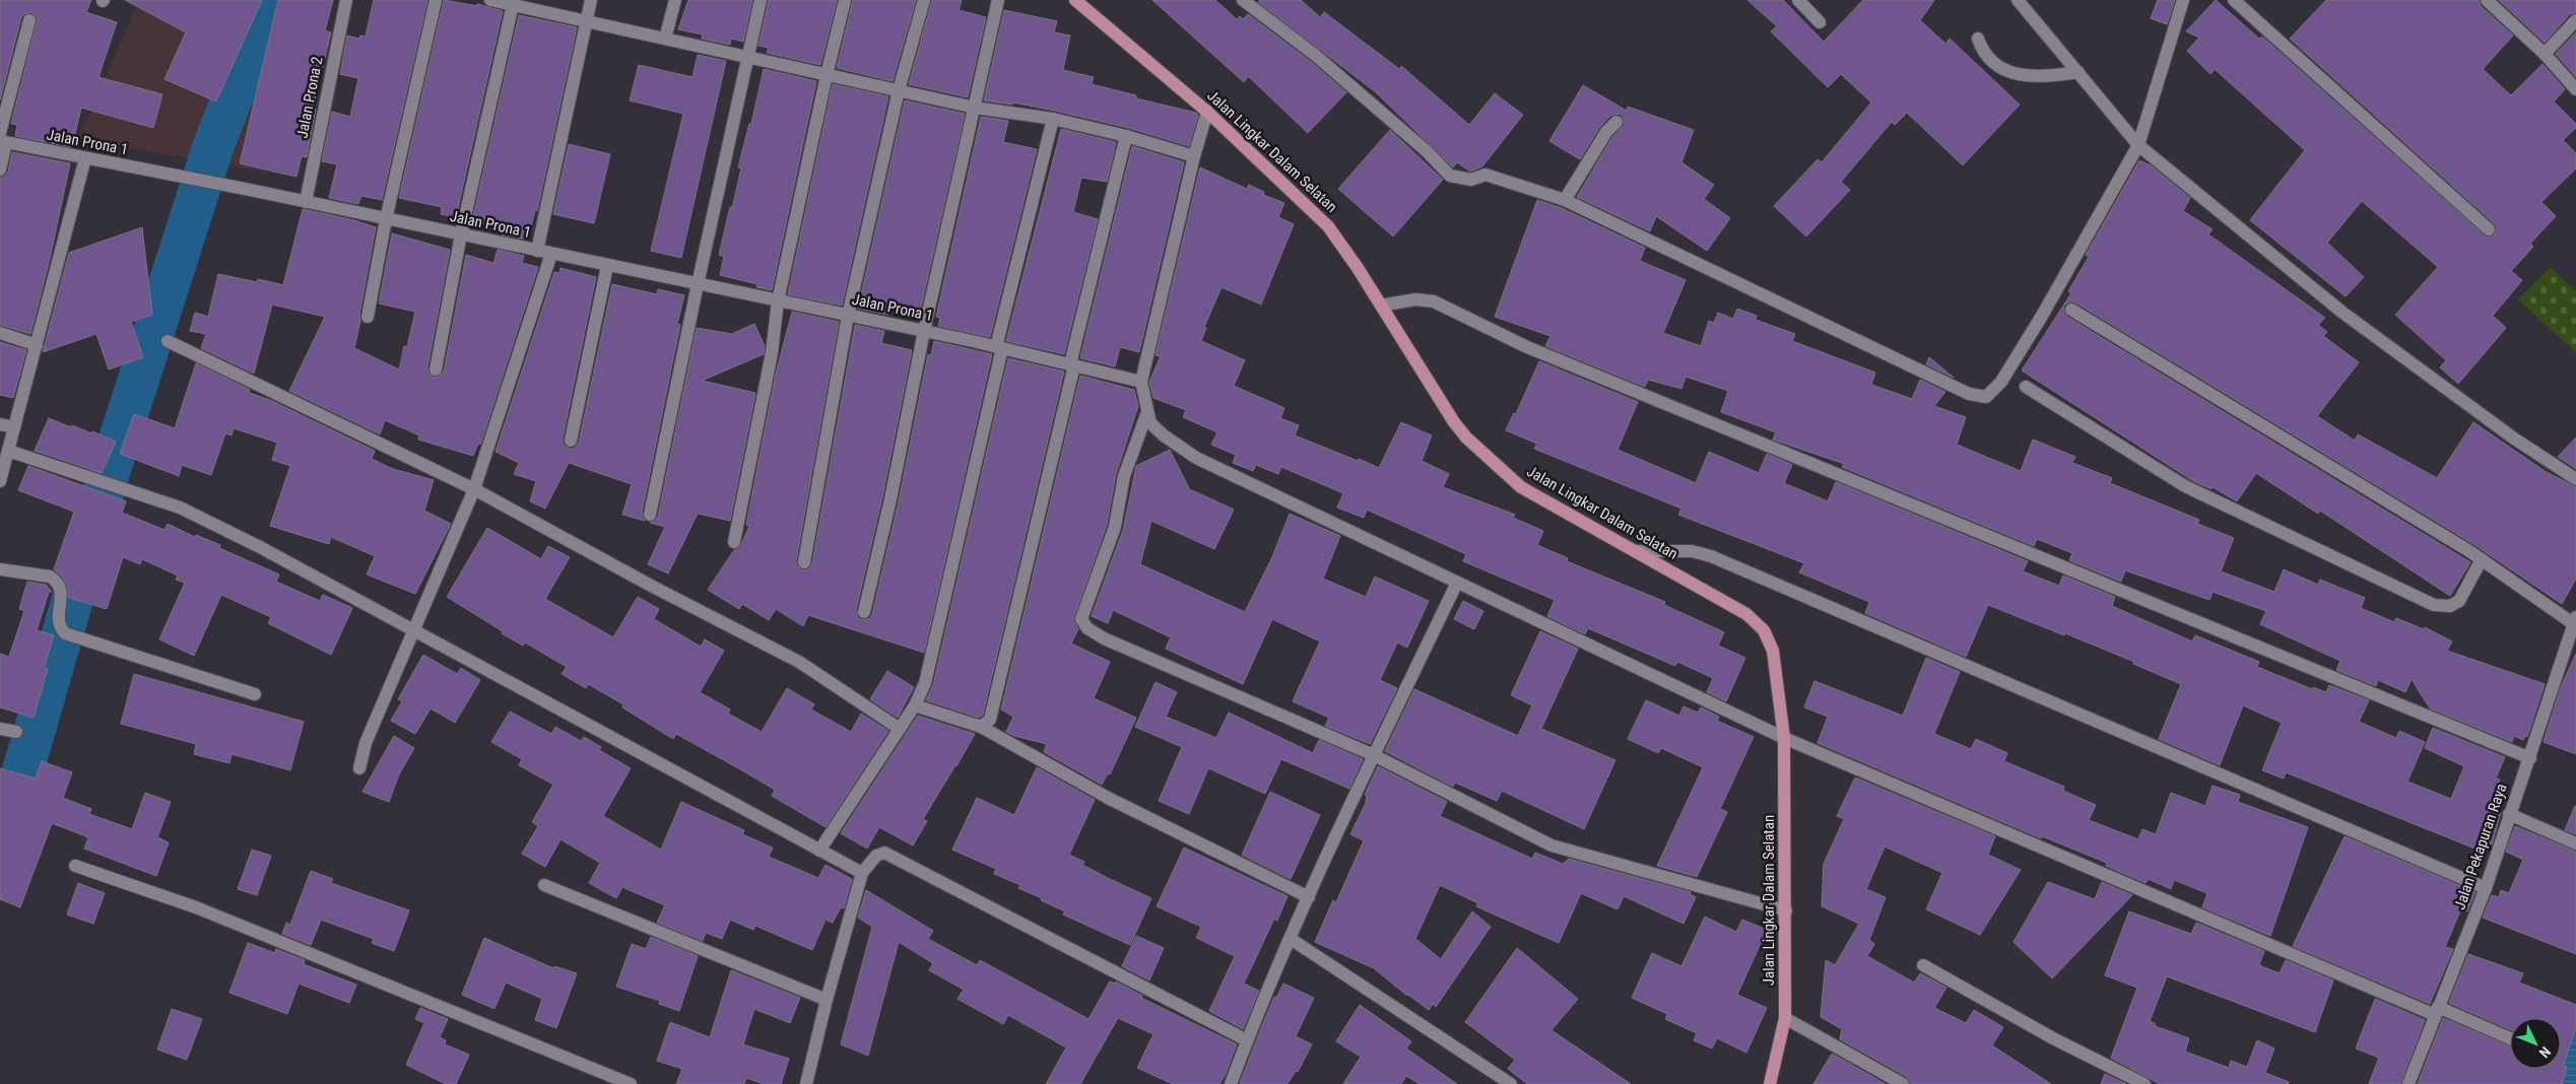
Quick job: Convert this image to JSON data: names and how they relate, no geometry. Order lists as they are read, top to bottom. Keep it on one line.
{"streets":{"main road":["Jalan Lingkar Dalam Selatan"],"street":["Jalan Prona 2","Jalan Prona 1","Jalan Pekapuran Raya"]},"crossings":[["Jalan Prona 2","Jalan Prona 1"]],"north":"bottom right"}
